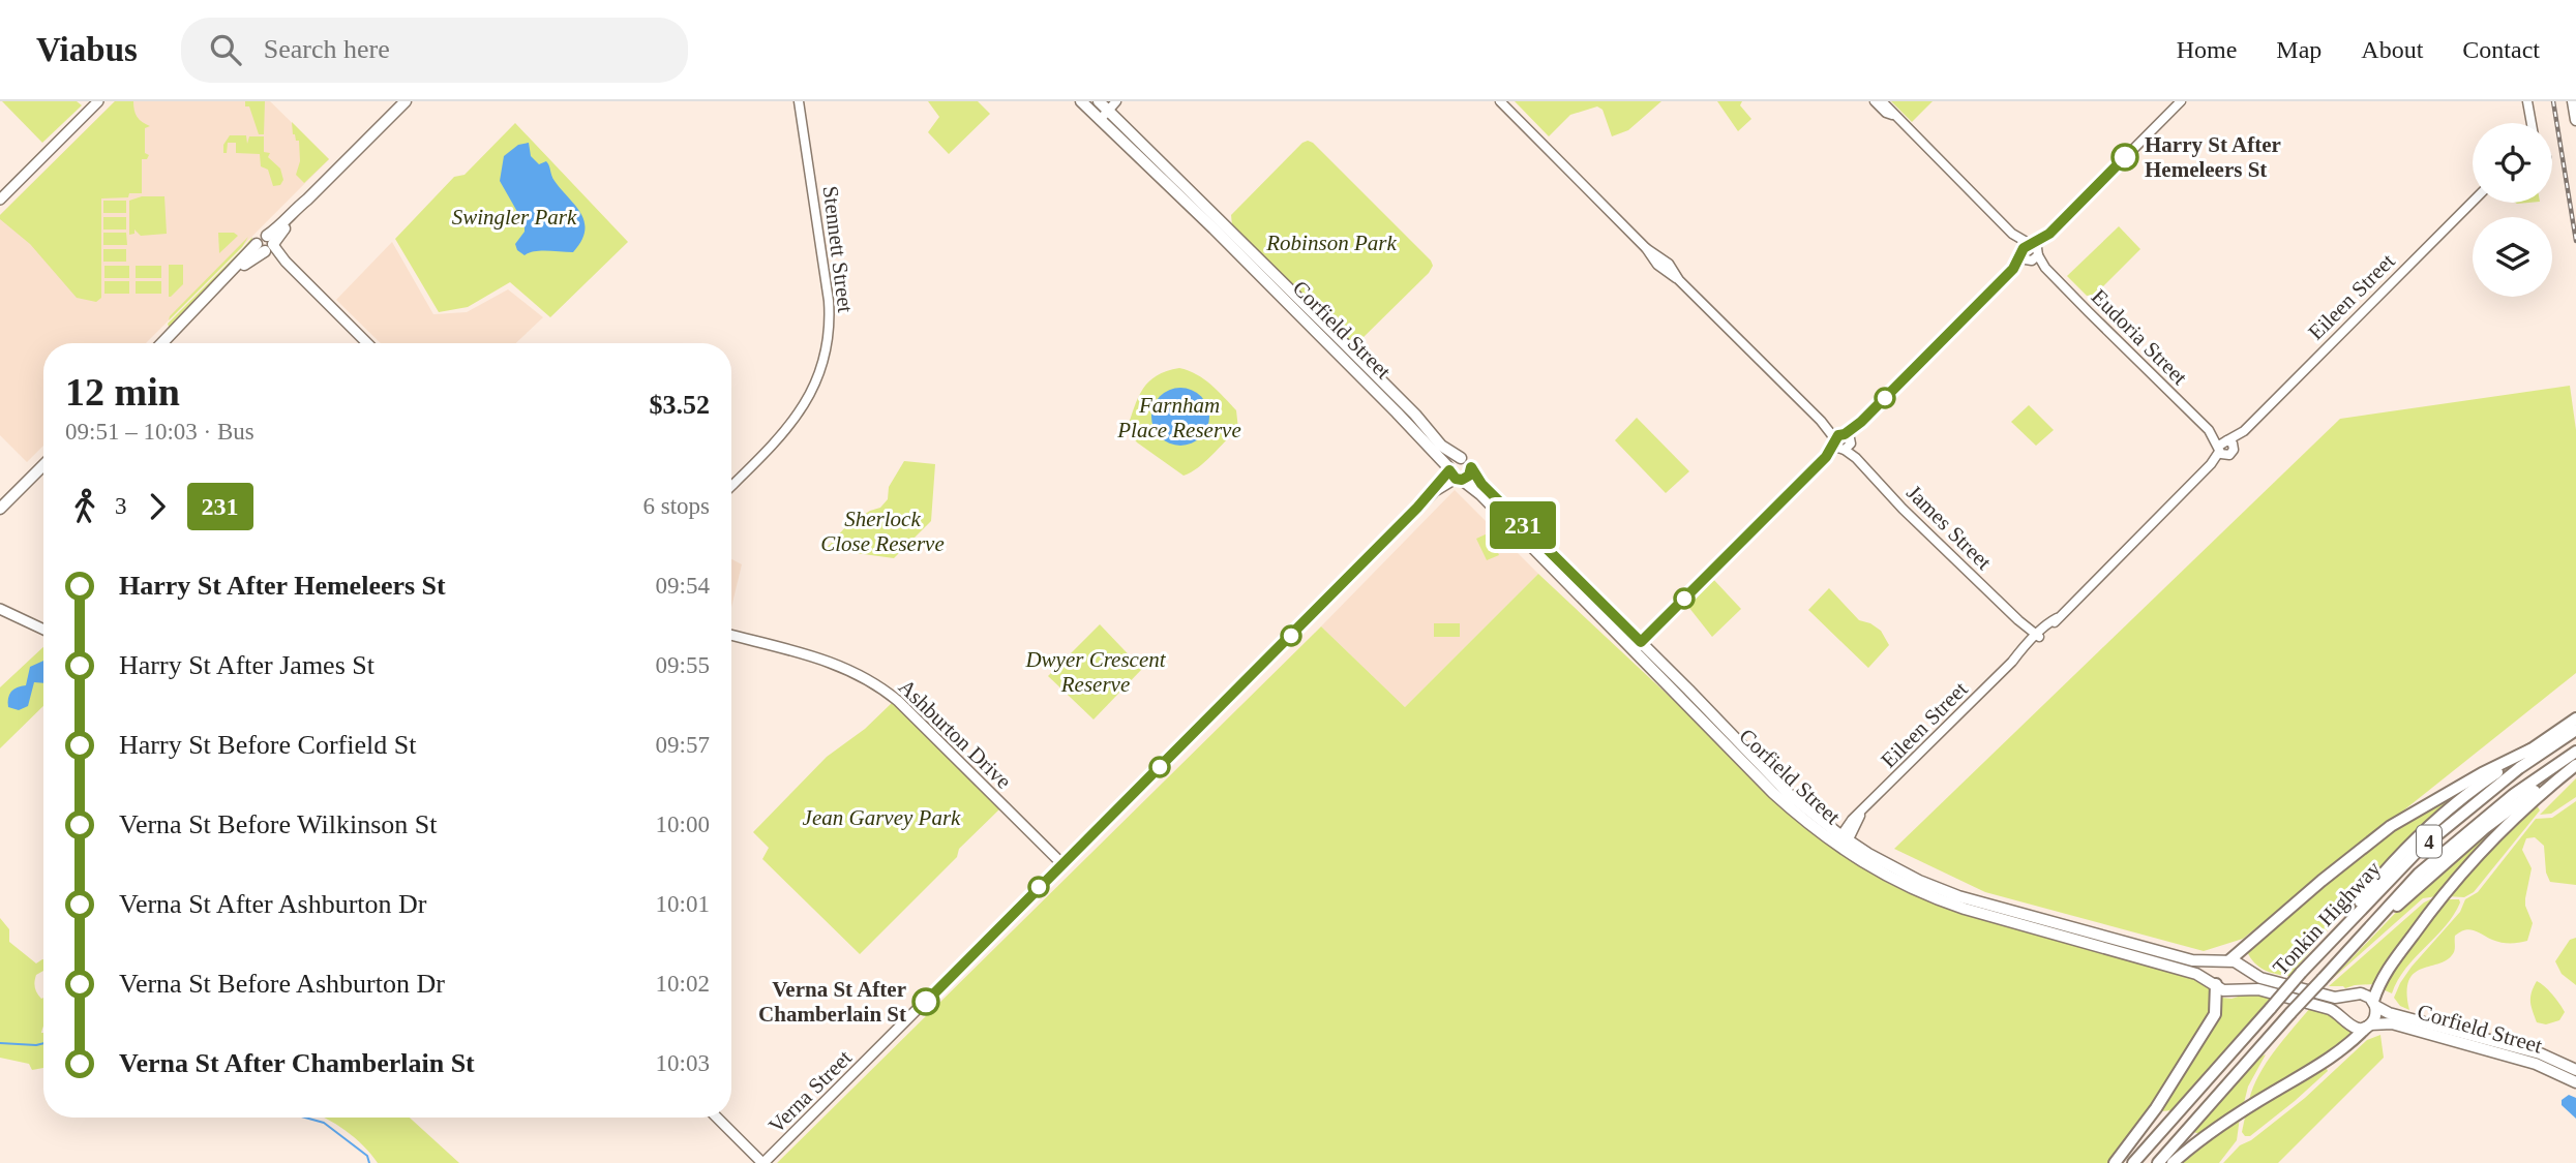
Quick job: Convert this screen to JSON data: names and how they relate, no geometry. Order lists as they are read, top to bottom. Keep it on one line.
{"streets":{"highway":["4","Tonkin Highway"],"main road":["Corfield Street","Ashburton Drive","Verna Street"],"street":["Stennett Street","Eileen Street","Eudoria Street","James Street"]},"crossings":[["Eileen Street","Corfield Street"],["Eileen Street","Eudoria Street"],["Eileen Street","James Street"],["Corfield Street","Verna Street"],["Ashburton Drive","Verna Street"]],"parks":["Swingler Park","Robinson Park","Farnham Place Reserve","Sherlock Close Reserve","Dwyer Crescent Reserve","Jean Garvey Park"],"places":["Harry St After Hemeleers St","Verna St After Chamberlain St"],"lines":["bus line 231"],"page":{"header":"Viabus","search":"Search here","nav":["Home","Map","About","Contact"],"on_map":"231","heading":["12 min","09:51 – 10:03 · Bus","$3.52"],"legs":["3","231","6 stops"],"list":[{"name":"Harry St After Hemeleers St","value":"09:54"},{"name":"Harry St After James St","value":"09:55"},{"name":"Harry St Before Corfield St","value":"09:57"},{"name":"Verna St Before Wilkinson St","value":"10:00"},{"name":"Verna St After Ashburton Dr","value":"10:01"},{"name":"Verna St Before Ashburton Dr","value":"10:02"},{"name":"Verna St After Chamberlain St","value":"10:03"}]}}
